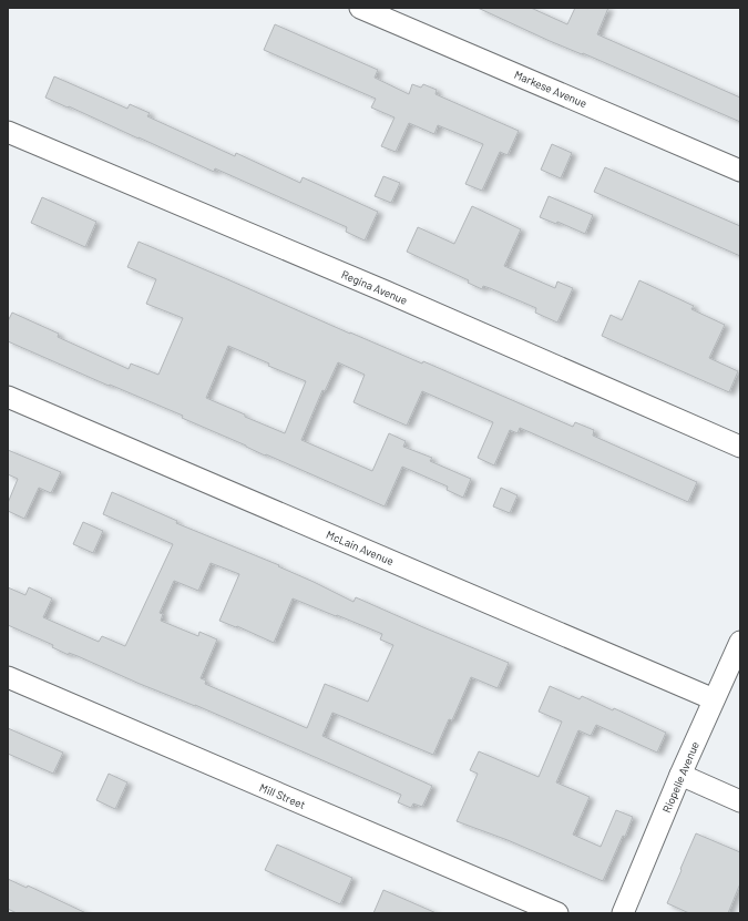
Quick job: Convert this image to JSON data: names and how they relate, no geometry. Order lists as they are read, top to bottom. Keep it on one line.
{"streets":{"street":["Markese Avenue","Regina Avenue","McLain Avenue","Riopelle Avenue","Mill Street"]},"crossings":[["McLain Avenue","Riopelle Avenue"]]}
